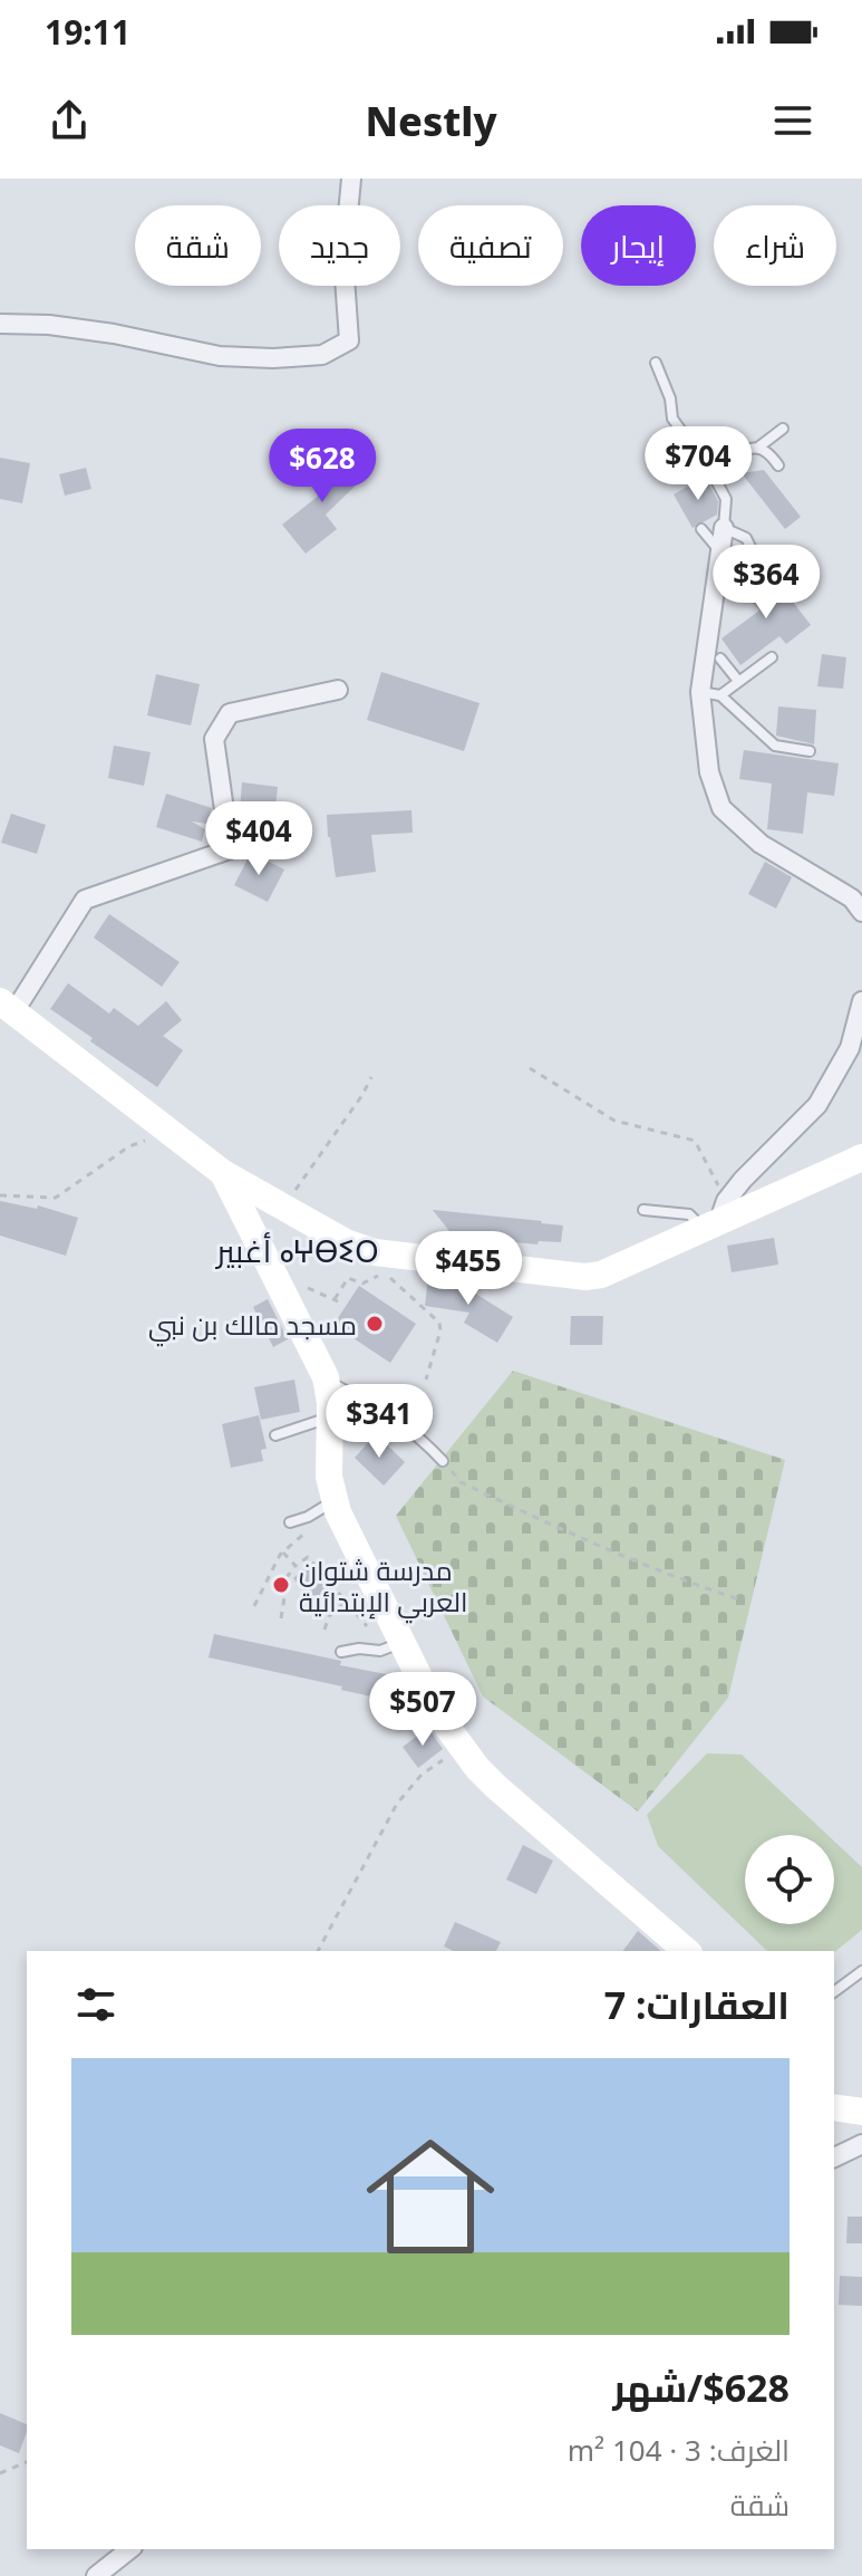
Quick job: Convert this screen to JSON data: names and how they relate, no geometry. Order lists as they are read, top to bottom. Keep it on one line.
{"districts":["أغبير ⴰⵖⴱⵉⵔ"],"places":["مسجد مالك بن نبي","مدرسة شتوان العربي الإبتدائية"],"page":{"status":"19:11","header":"Nestly","chip":["شراء","إيجار","تصفية","جديد","شقة"],"price":["$704","$628","$364","$404","$455","$341","$507"],"heading":"العقارات: 7","list":[{"name":"$628/شهر","note":"الغرف: 3 · 104 m² · شقة"}]}}
